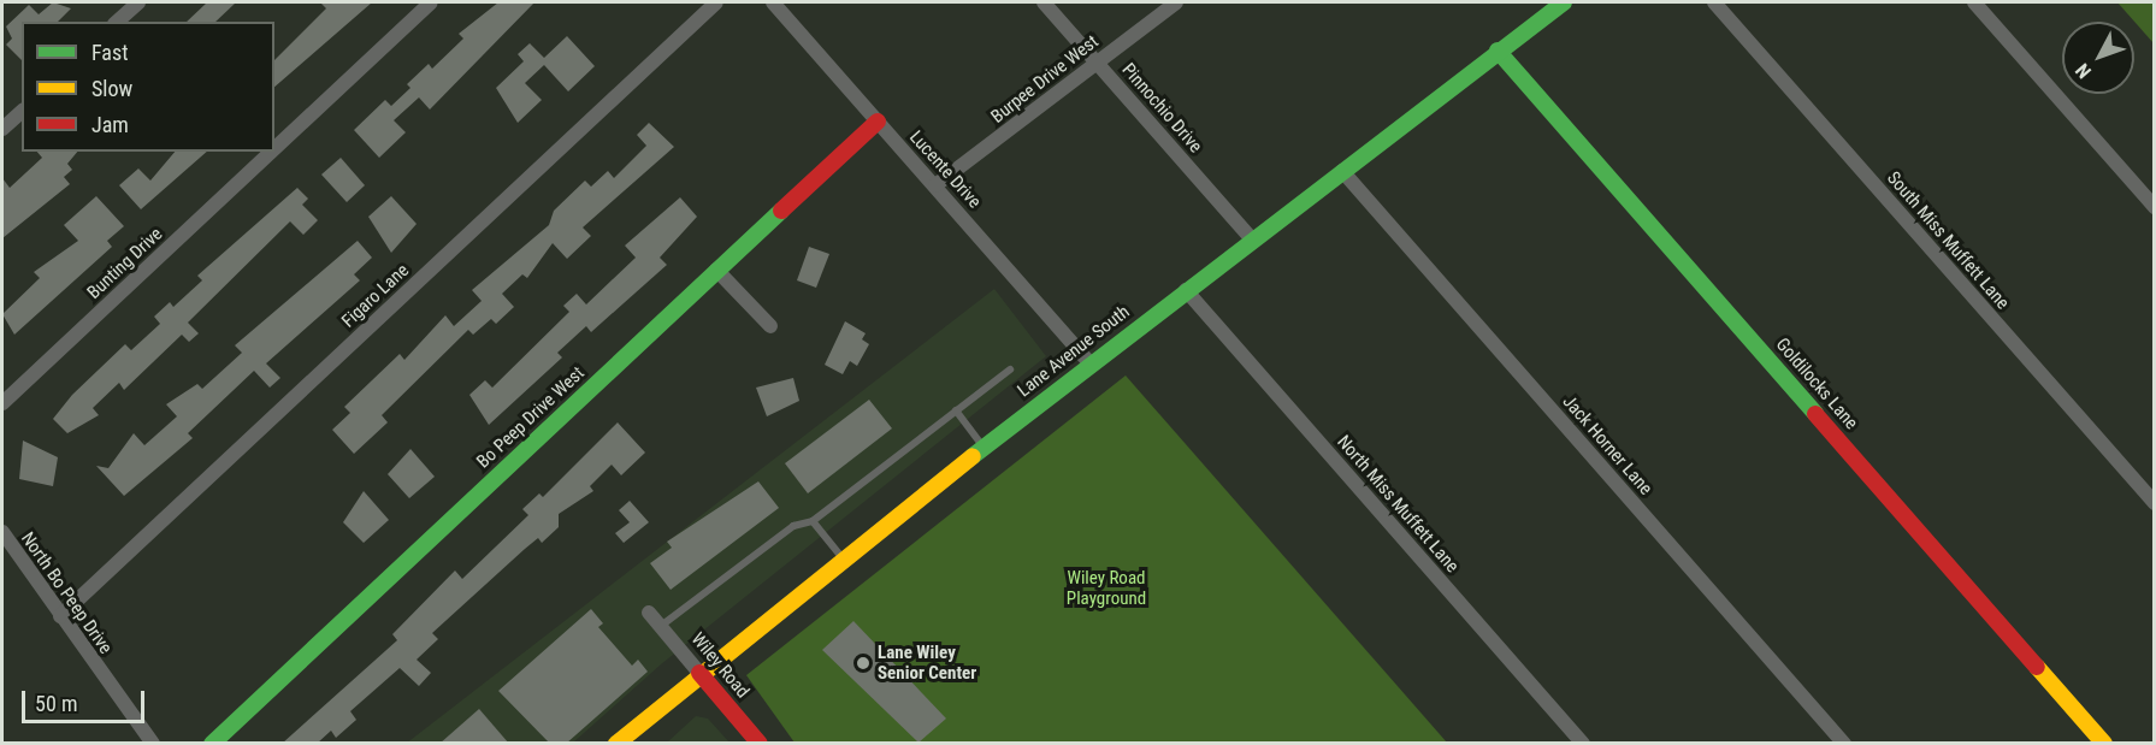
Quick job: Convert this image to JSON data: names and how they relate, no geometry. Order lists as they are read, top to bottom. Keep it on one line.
{"streets":{"street":["Burpee Drive West","Pinnochio Drive","Lucente Drive","South Miss Muffett Lane","Bunting Drive","Figaro Lane","Lane Avenue South","Goldilocks Lane","Bo Peep Drive West","Jack Horner Lane","North Miss Muffett Lane","North Bo Peep Drive","Wiley Road"]},"crossings":[["Burpee Drive West","Pinnochio Drive"],["Burpee Drive West","Lucente Drive"],["Pinnochio Drive","Lane Avenue South"],["Lucente Drive","Lane Avenue South"],["Lucente Drive","Bo Peep Drive West"],["Figaro Lane","North Bo Peep Drive"],["Lane Avenue South","Goldilocks Lane"],["Lane Avenue South","Jack Horner Lane"],["Lane Avenue South","North Miss Muffett Lane"],["Lane Avenue South","Wiley Road"]],"parks":["Wiley Road Playground"],"places":["Lane Wiley Senior Center"],"legend":["Fast","Slow","Jam"],"scale_bar":"50 m","north":"bottom left"}
